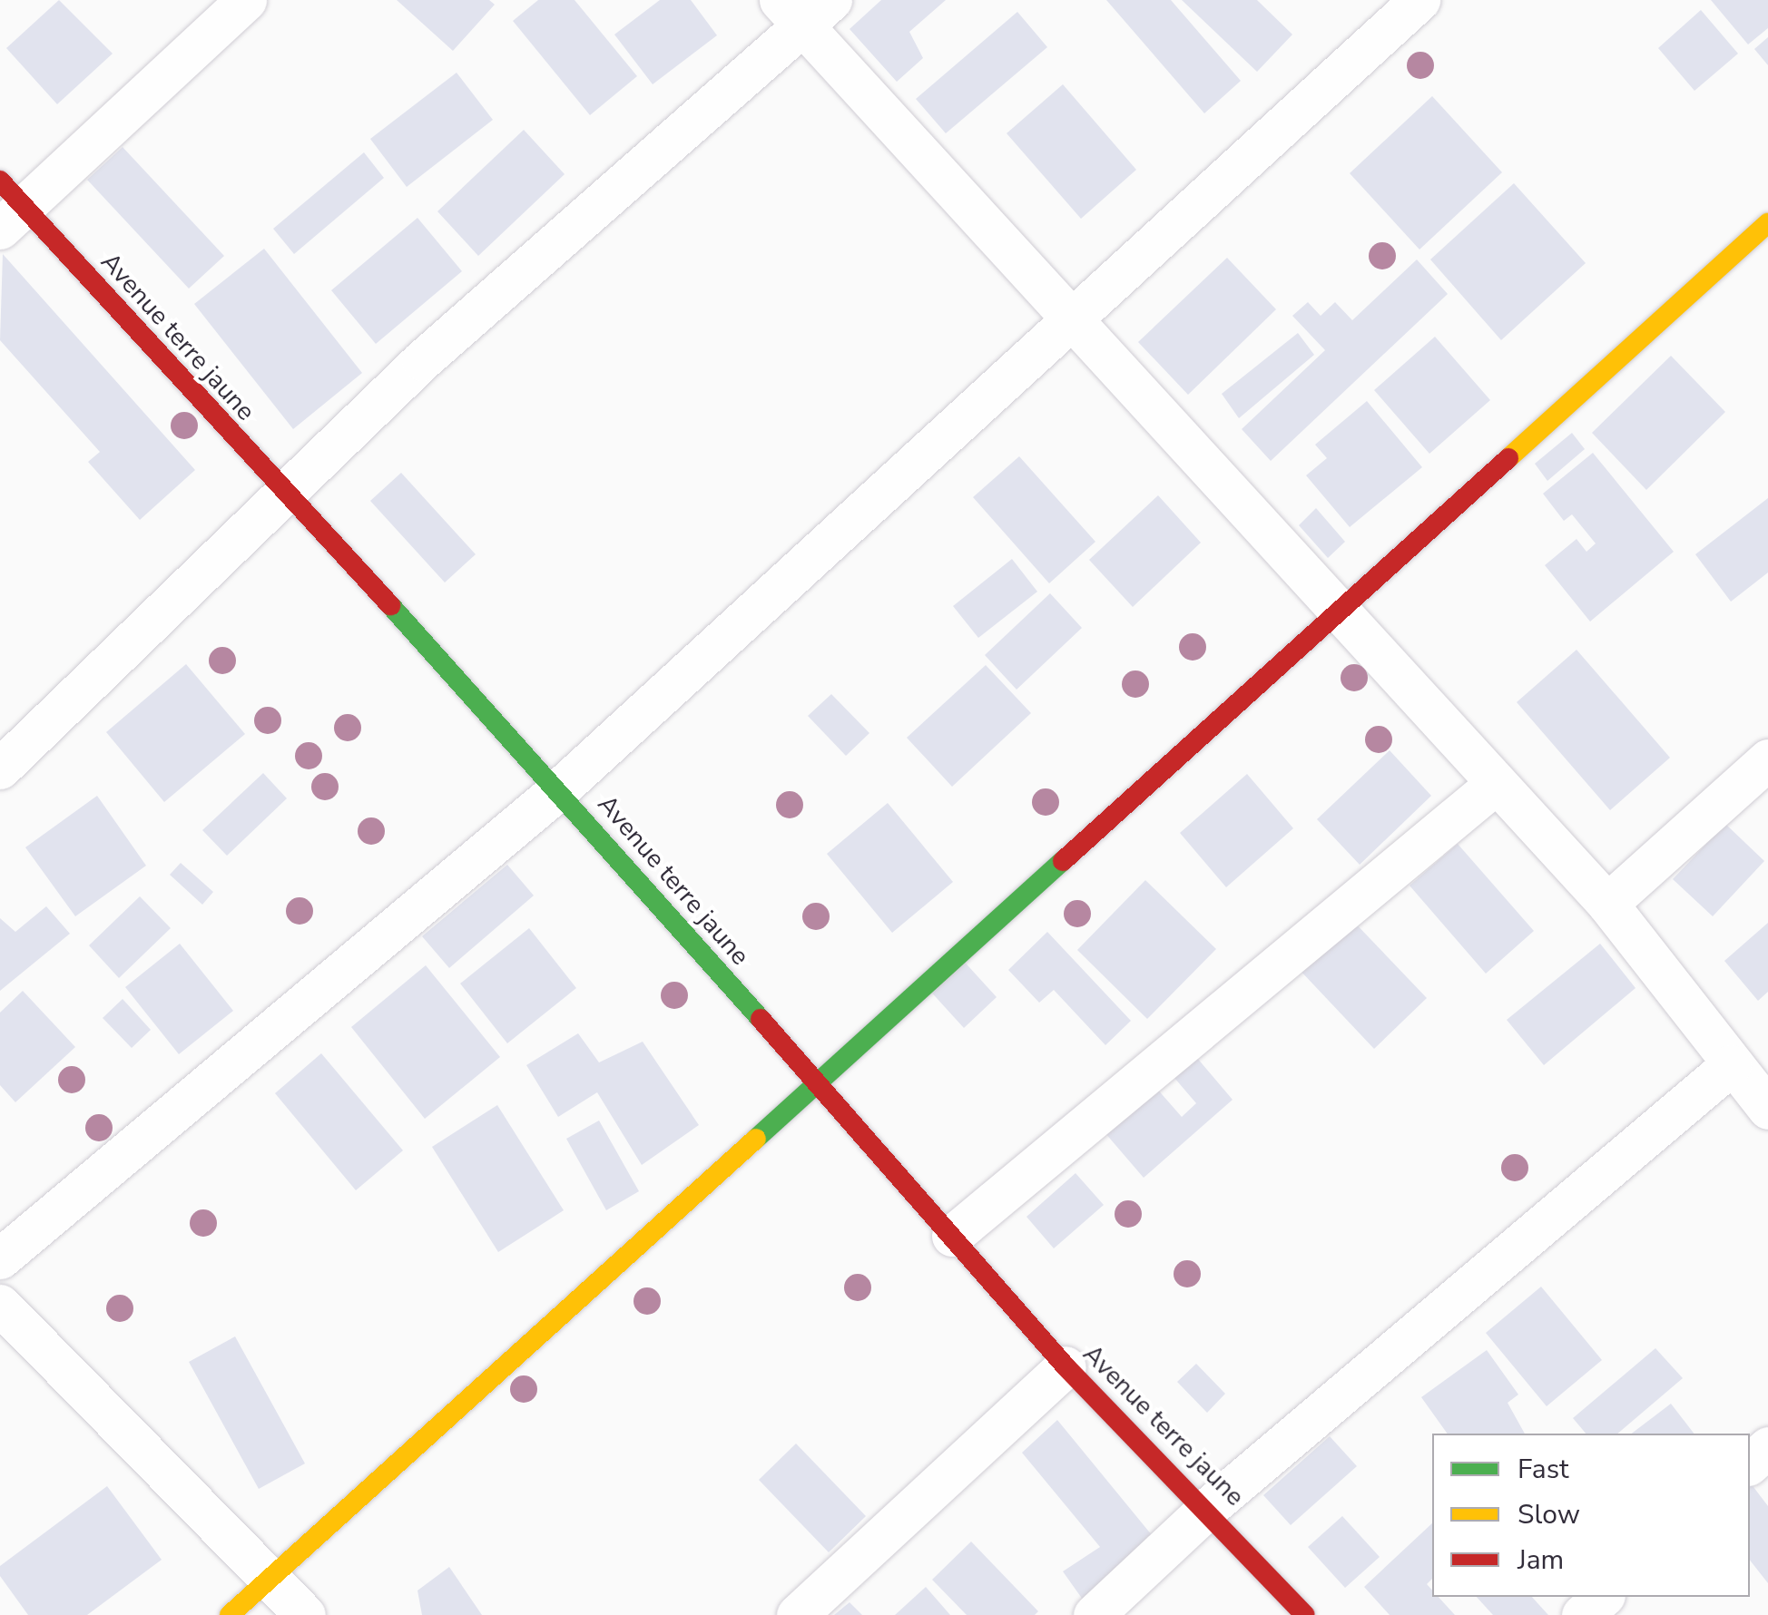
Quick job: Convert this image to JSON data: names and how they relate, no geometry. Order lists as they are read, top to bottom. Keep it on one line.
{"streets":{"street":["Avenue terre jaune"]},"legend":["Fast","Slow","Jam"]}
